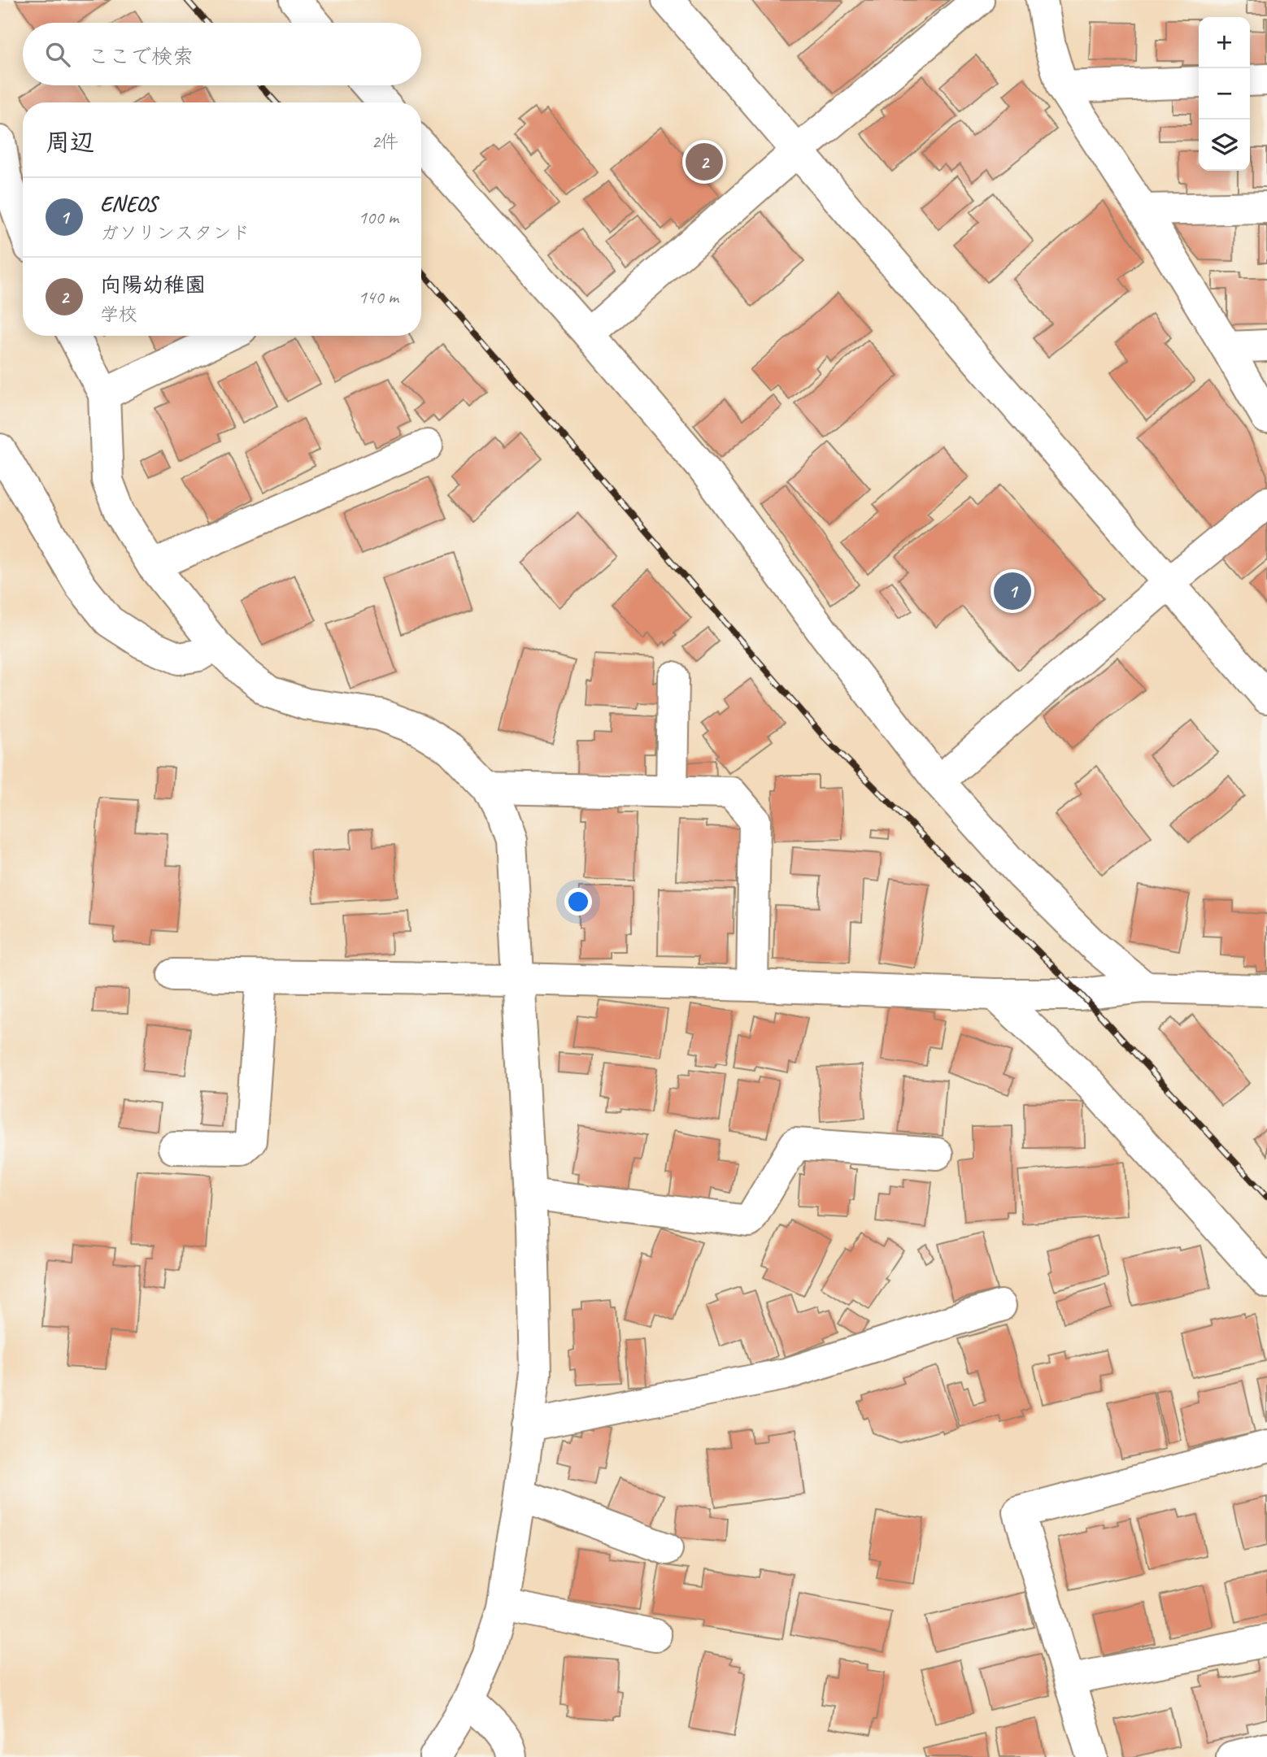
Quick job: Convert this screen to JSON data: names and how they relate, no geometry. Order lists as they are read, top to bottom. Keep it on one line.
{"page":{"map_buttons":["+","−"],"search":"ここで検索","heading":["周辺","2件"],"pins":["2","1"],"list":[{"mark":"1","name":"ENEOS","note":"ガソリンスタンド","value":"100 m"},{"mark":"2","name":"向陽幼稚園","note":"学校","value":"140 m"}]}}
